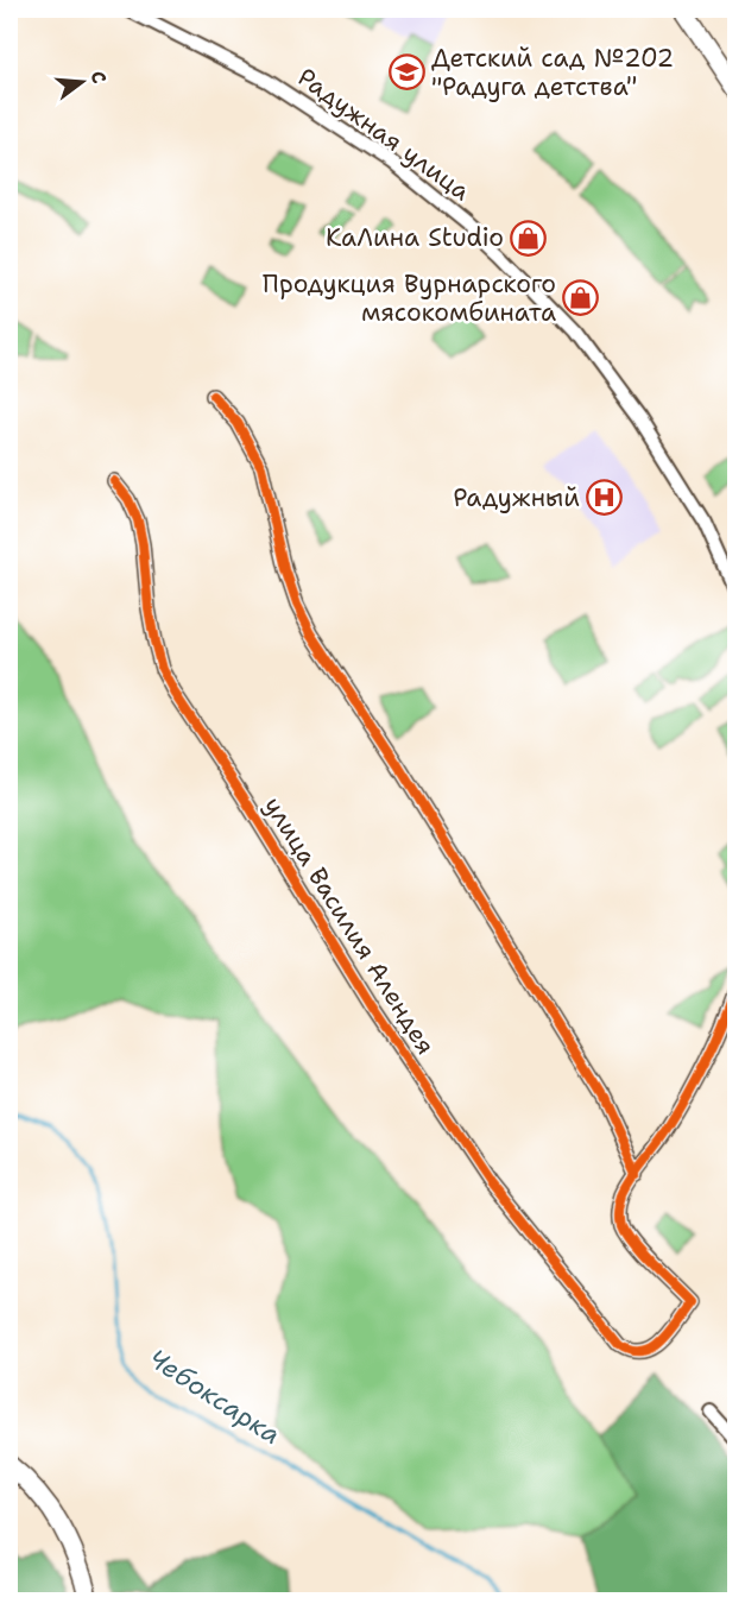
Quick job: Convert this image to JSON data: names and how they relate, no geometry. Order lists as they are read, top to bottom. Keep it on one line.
{"streets":{"street":["Радужная улица","улица Василия Алендея"]},"water":["Чебоксарка"],"places":{"school or university":["Детский сад №202 \"Радуга детства\""],"shop":["КаЛина Studio","Продукция Вурнарского мясокомбината"],"hospital":["Радужный"]},"north":"right"}
